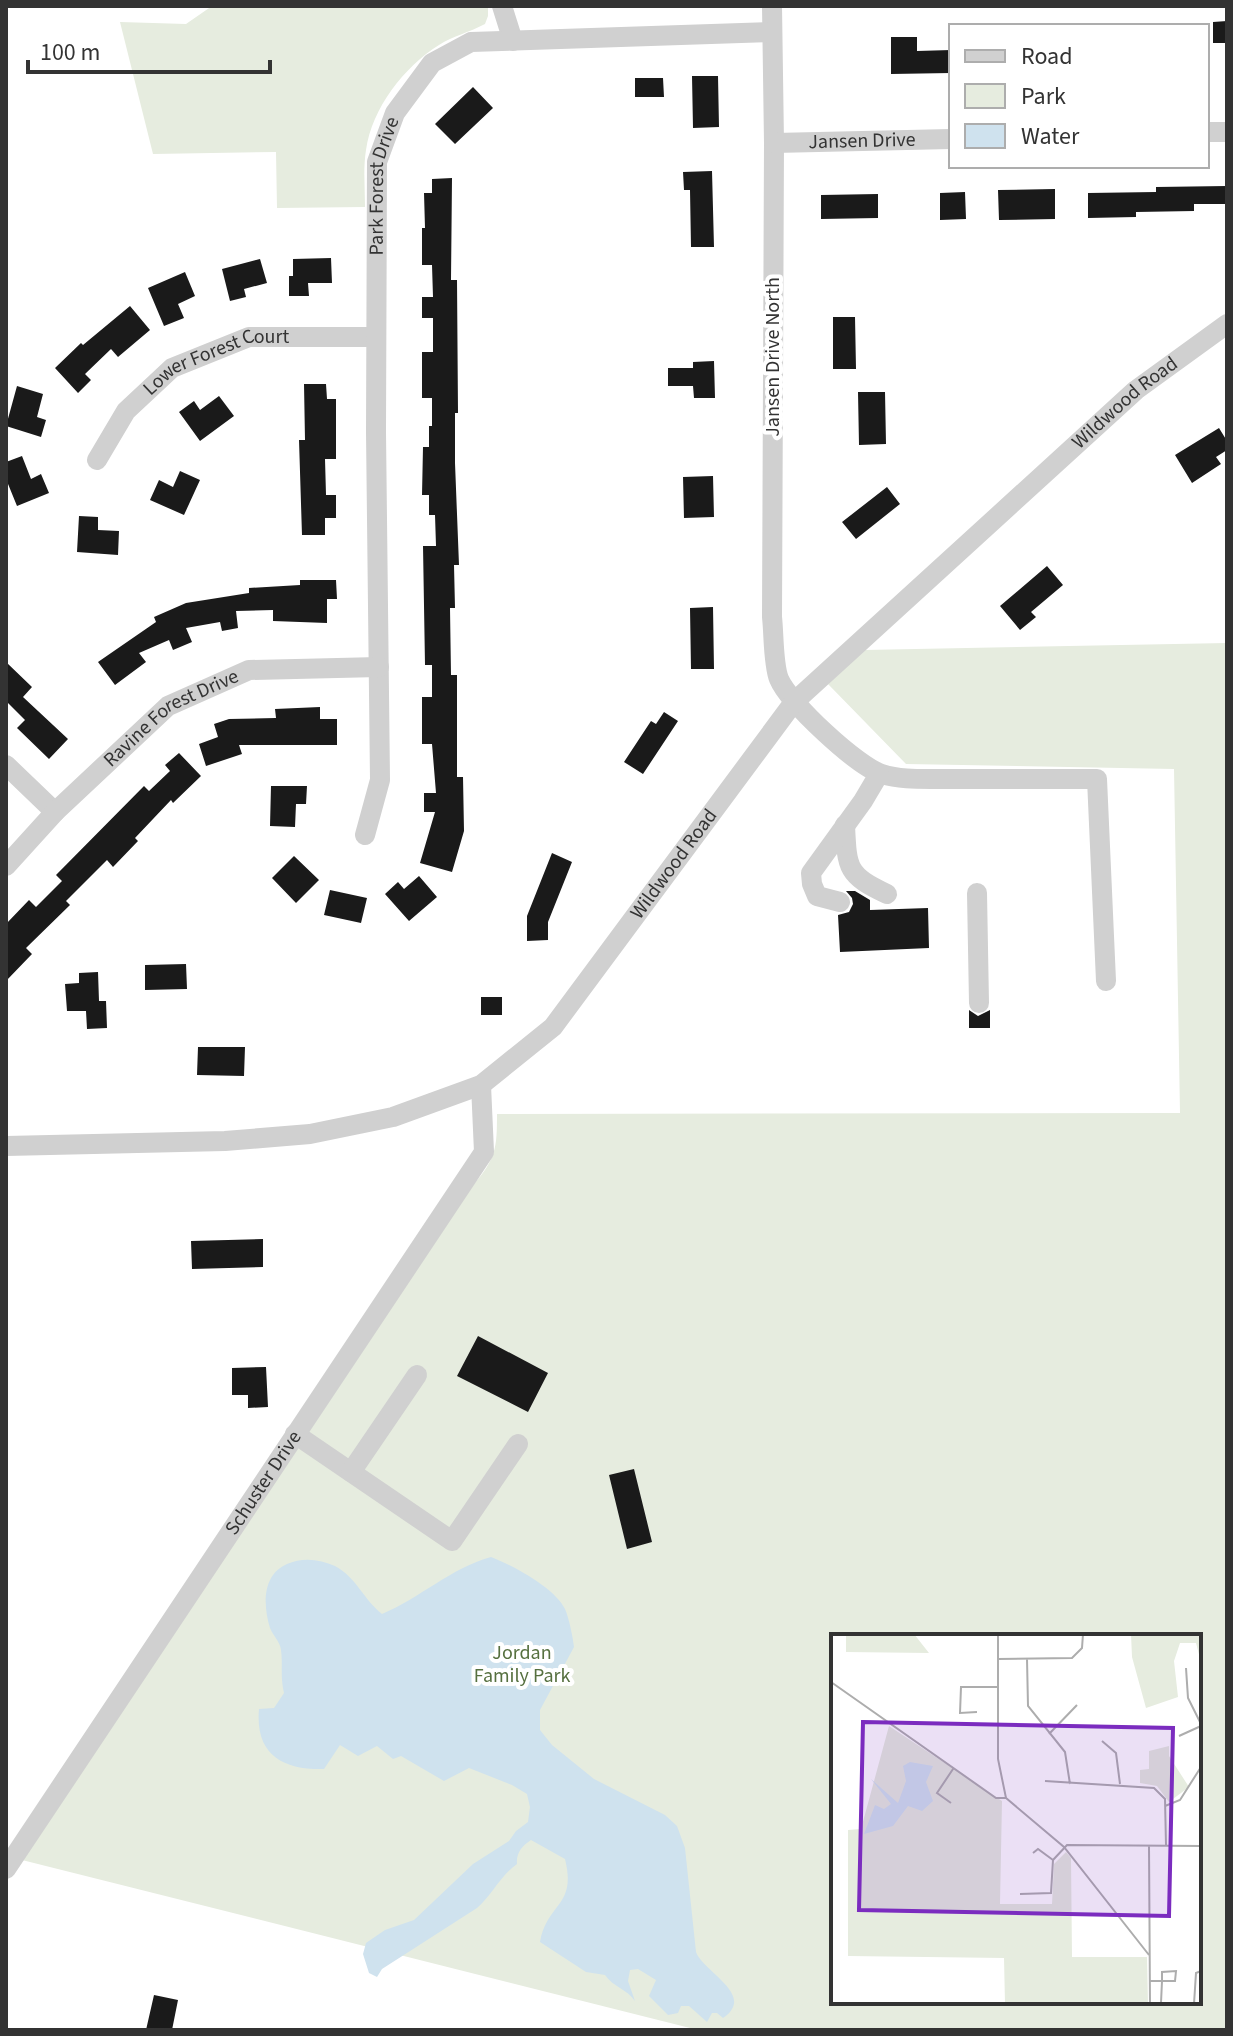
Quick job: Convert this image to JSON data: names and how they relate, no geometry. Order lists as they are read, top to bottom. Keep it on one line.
{"streets":{"street":["Jansen Drive","Park Forest Drive","Jansen Drive North","Lower Forest Court","Wildwood Road","Ravine Forest Drive","Schuster Drive"]},"crossings":[["Jansen Drive","Jansen Drive North"],["Park Forest Drive","Jansen Drive North"],["Park Forest Drive","Lower Forest Court"],["Park Forest Drive","Ravine Forest Drive"],["Jansen Drive North","Wildwood Road"],["Wildwood Road","Schuster Drive"]],"parks":["Jordan Family Park"],"legend":["Road","Park","Water"],"scale_bar":"100 m"}
